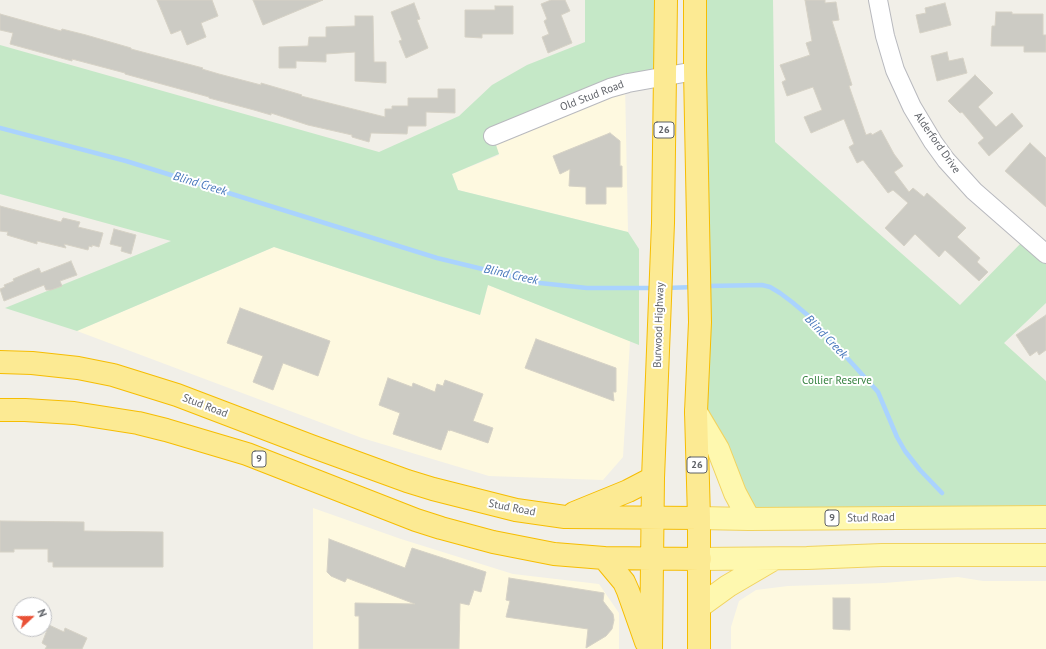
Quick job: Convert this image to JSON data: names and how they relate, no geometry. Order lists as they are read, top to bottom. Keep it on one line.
{"streets":{"highway":["26","Burwood Highway","Stud Road","9"],"street":["Old Stud Road","Alderford Drive"]},"crossings":[["Old Stud Road","26"],["Old Stud Road","Burwood Highway"],["26","Stud Road"],["26","9"],["Burwood Highway","Stud Road"],["Burwood Highway","9"]],"water":["Blind Creek"],"parks":["Collier Reserve"],"north":"right"}
